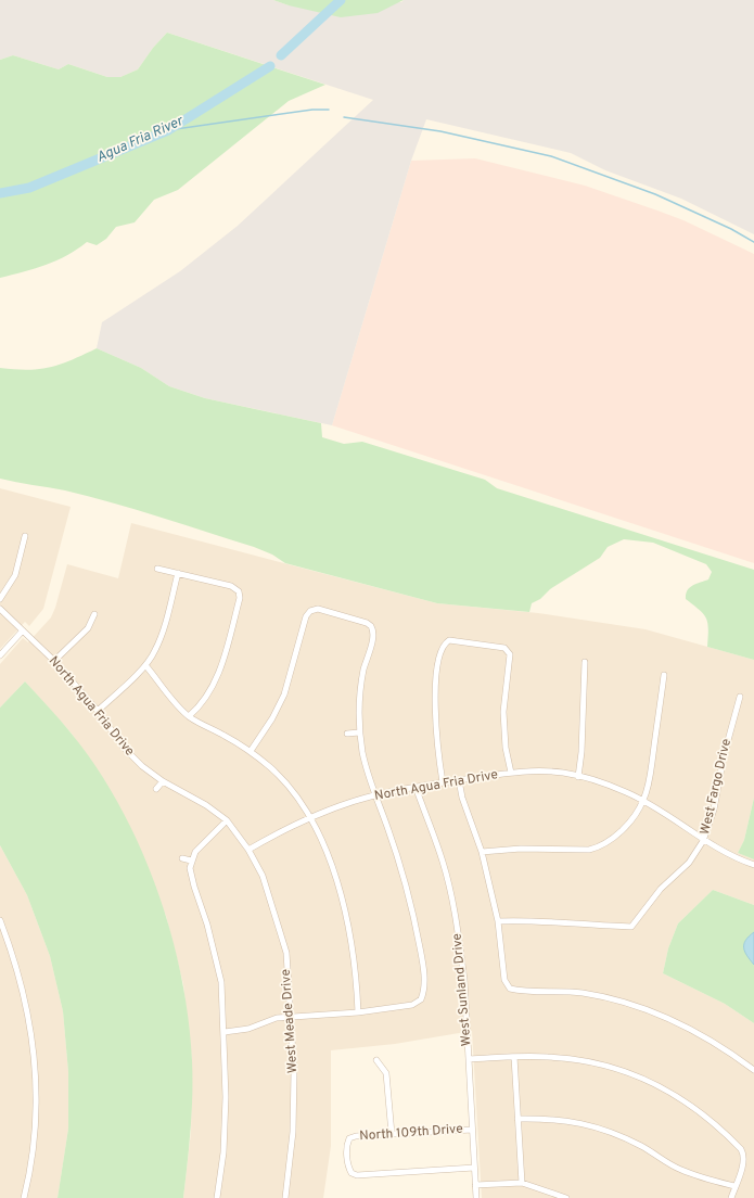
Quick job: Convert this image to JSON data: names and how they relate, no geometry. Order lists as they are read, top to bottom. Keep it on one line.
{"streets":{"street":["North Agua Fria Drive","West Fargo Drive","West Sunland Drive","West Meade Drive","North 109th Drive"]},"crossings":[["North Agua Fria Drive","West Fargo Drive"],["North Agua Fria Drive","West Sunland Drive"],["North Agua Fria Drive","West Meade Drive"],["West Sunland Drive","North 109th Drive"]],"water":["Agua Fria River"]}
